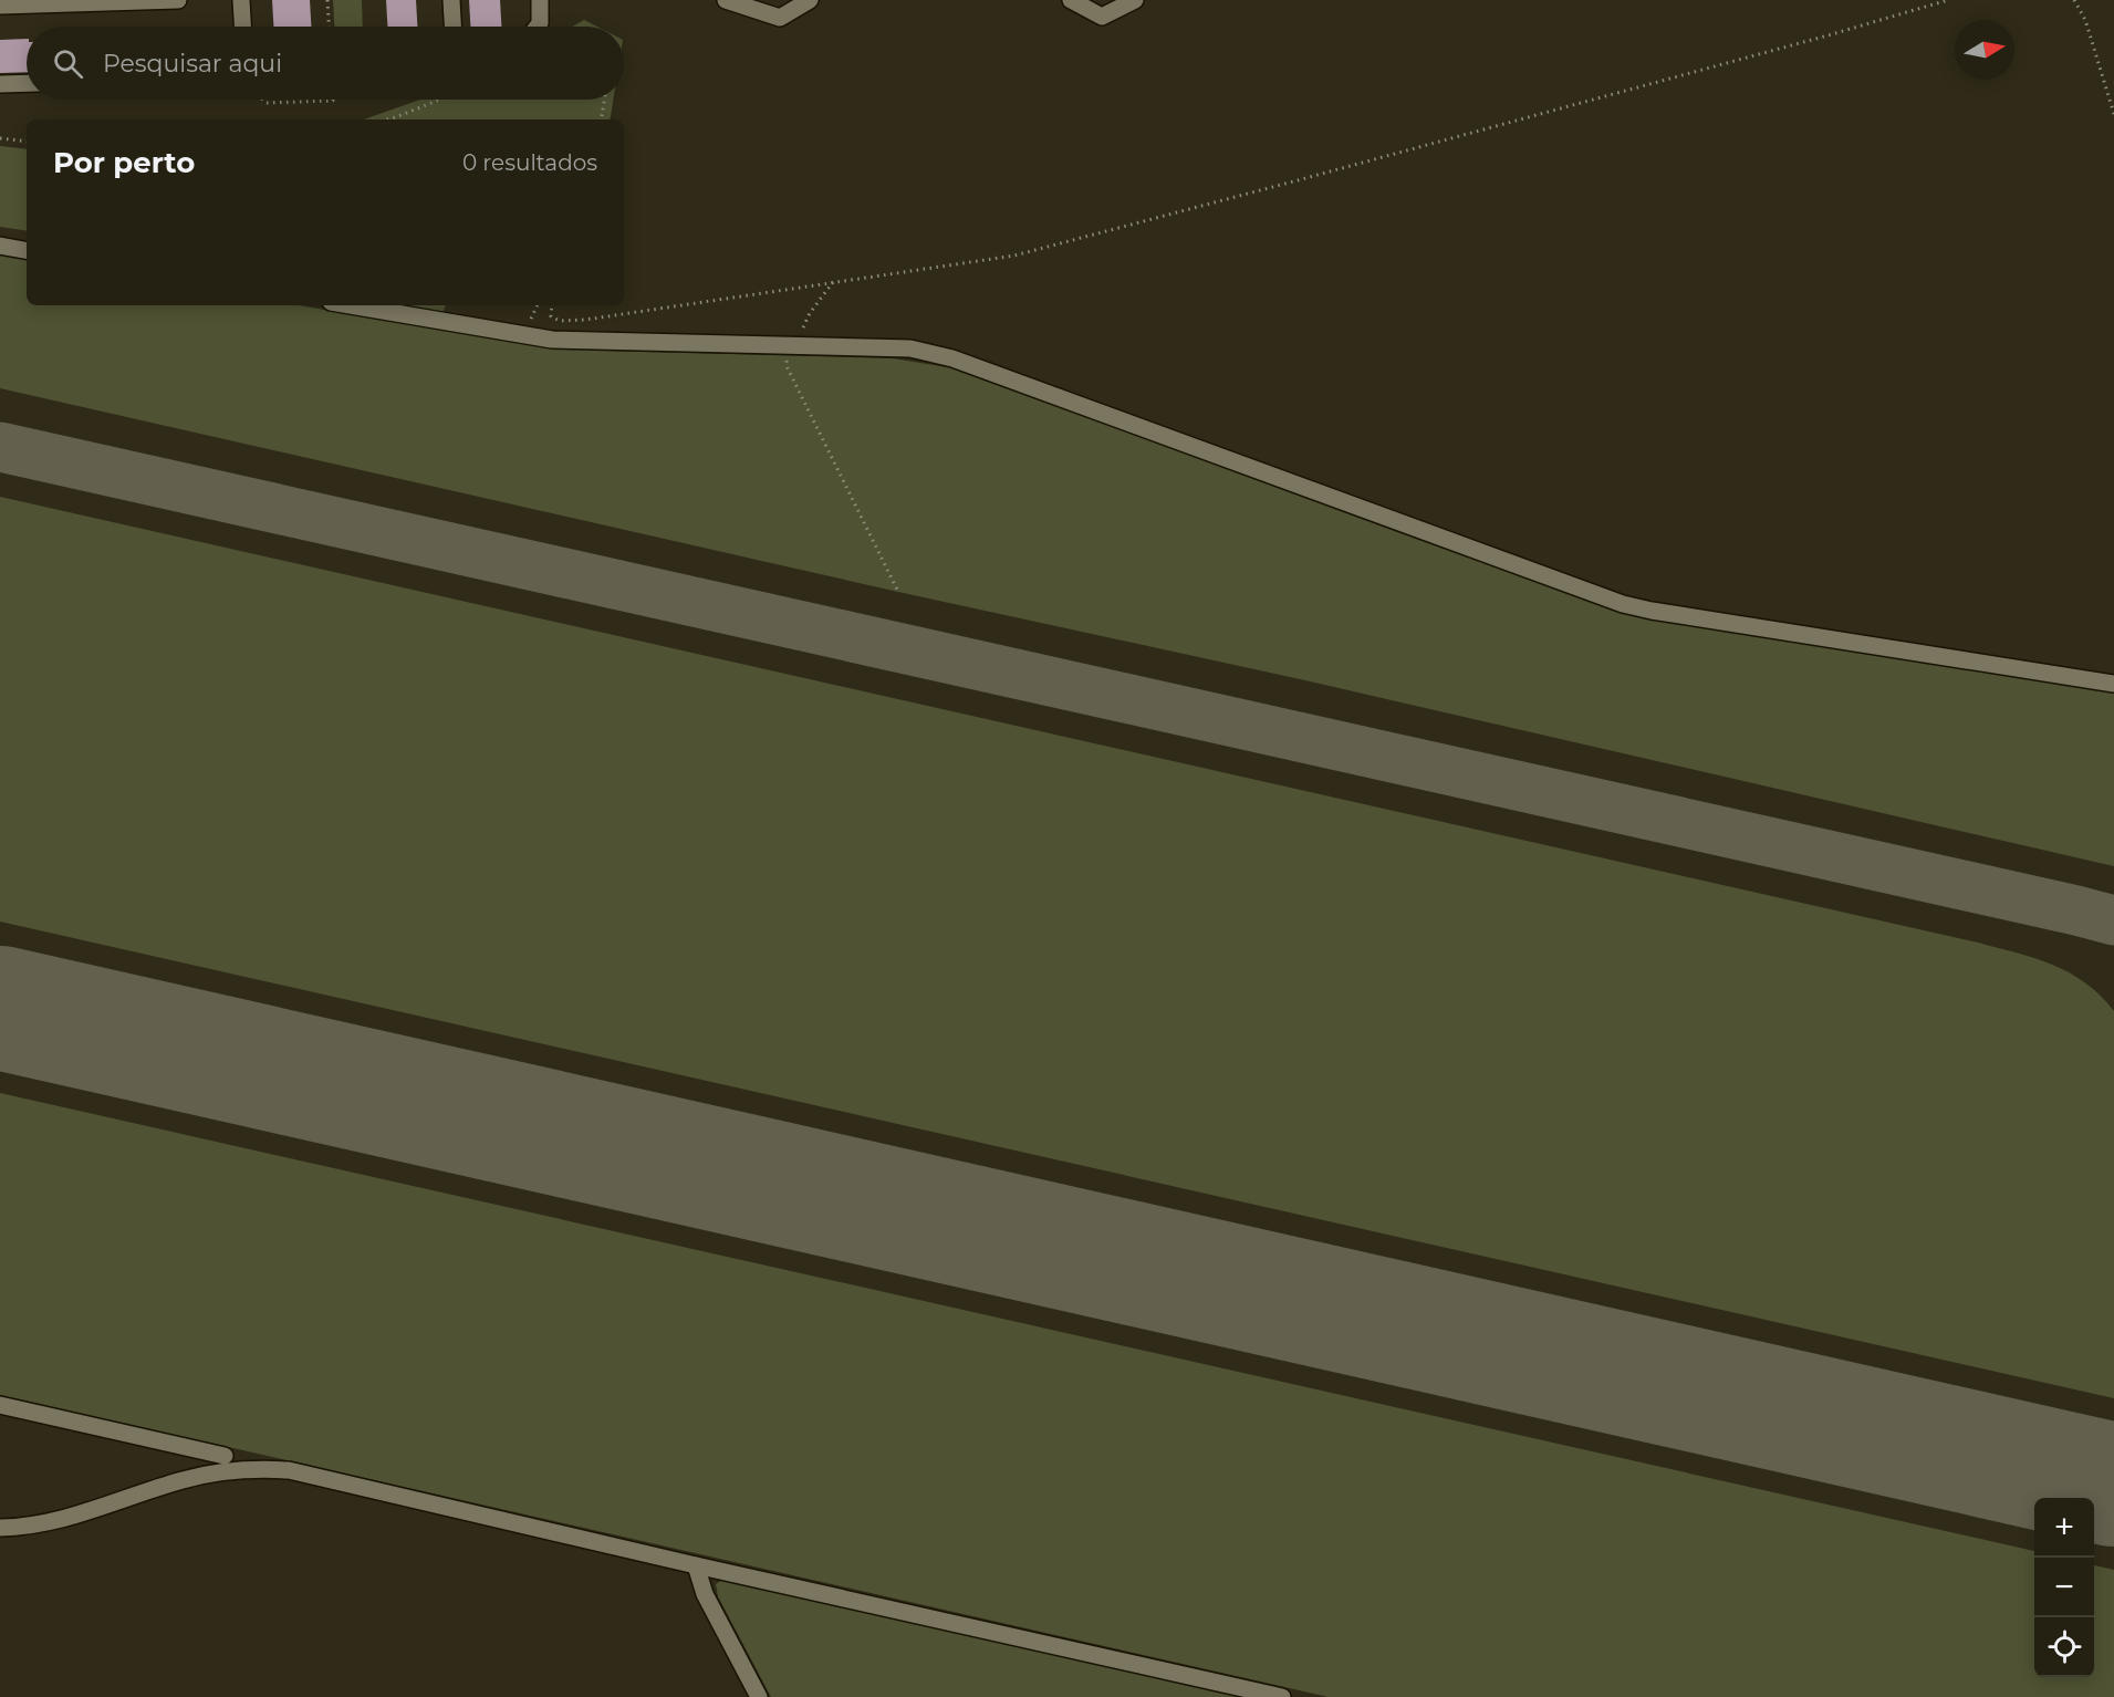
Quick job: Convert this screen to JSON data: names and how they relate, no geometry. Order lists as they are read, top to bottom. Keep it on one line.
{"north":"right","page":{"search":"Pesquisar aqui","heading":["Por perto","0 resultados"],"map_buttons":["+","−"]}}
